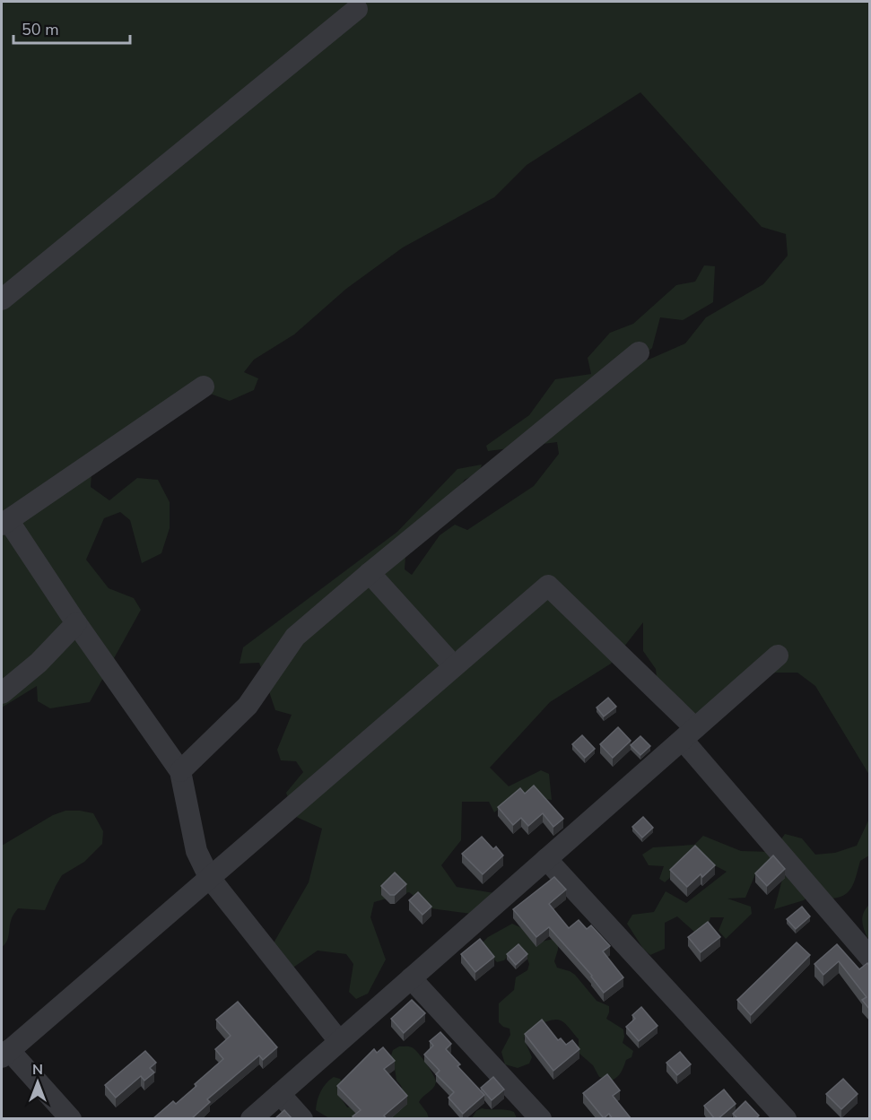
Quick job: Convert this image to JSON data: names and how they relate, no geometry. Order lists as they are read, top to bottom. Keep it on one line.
{"scale_bar":"50 m","north":"top"}
